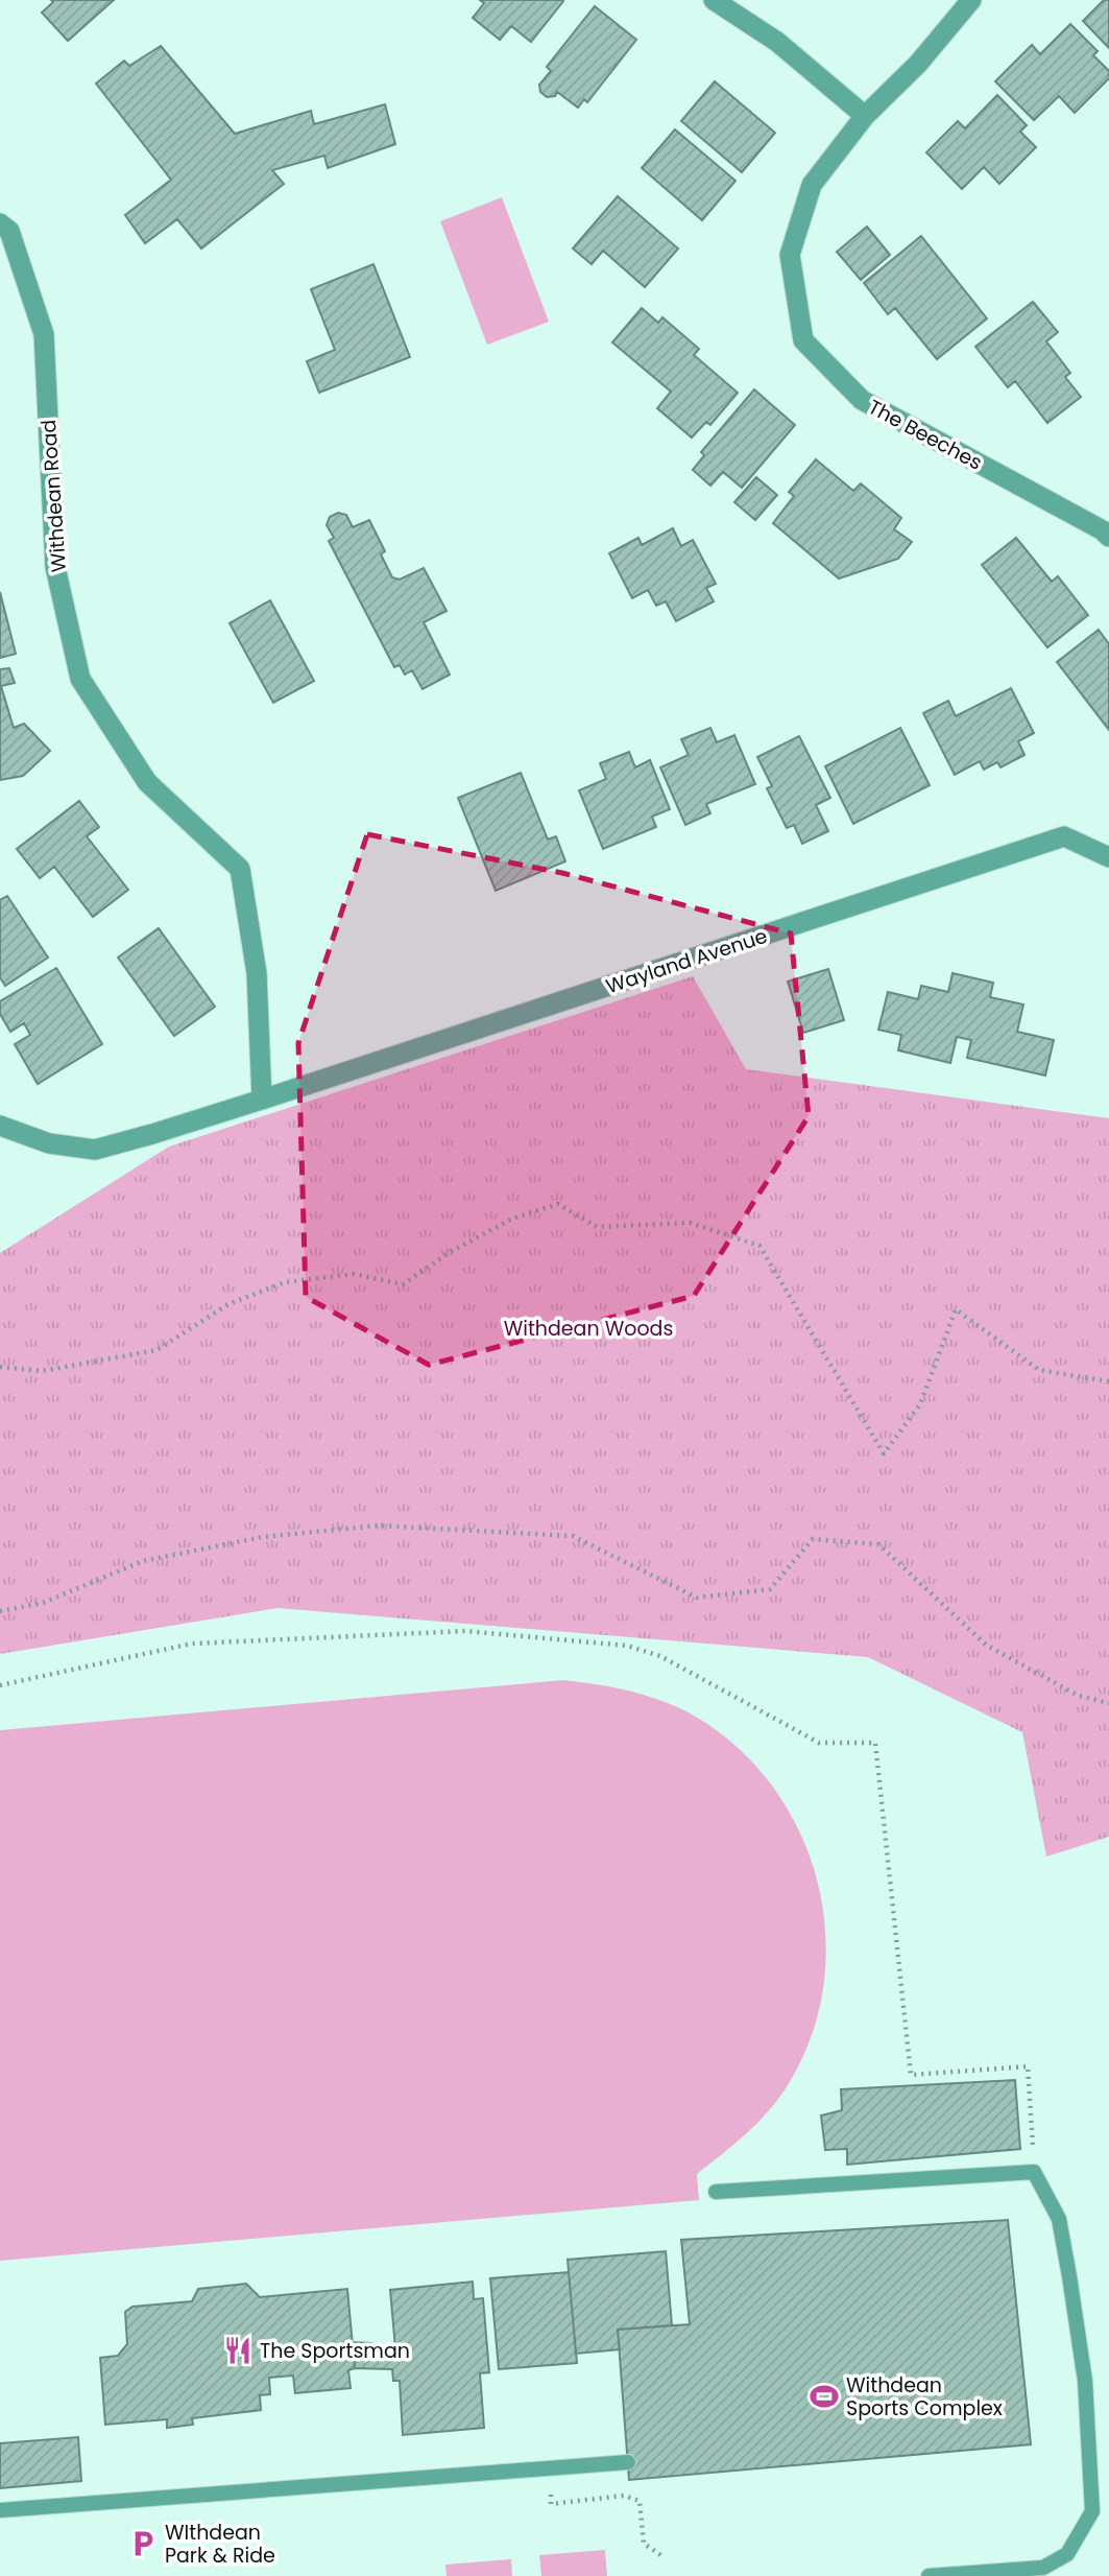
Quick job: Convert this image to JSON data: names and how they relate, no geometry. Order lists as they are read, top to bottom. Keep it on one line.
{"streets":{"street":["The Beeches","Withdean Road","Wayland Avenue"]},"crossings":[["Withdean Road","Wayland Avenue"]],"parks":["Withdean Woods"],"places":{"restaurant":["The Sportsman"],"sports":["Withdean Sports Complex"],"parking":["WIthdean Park & Ride"]}}
